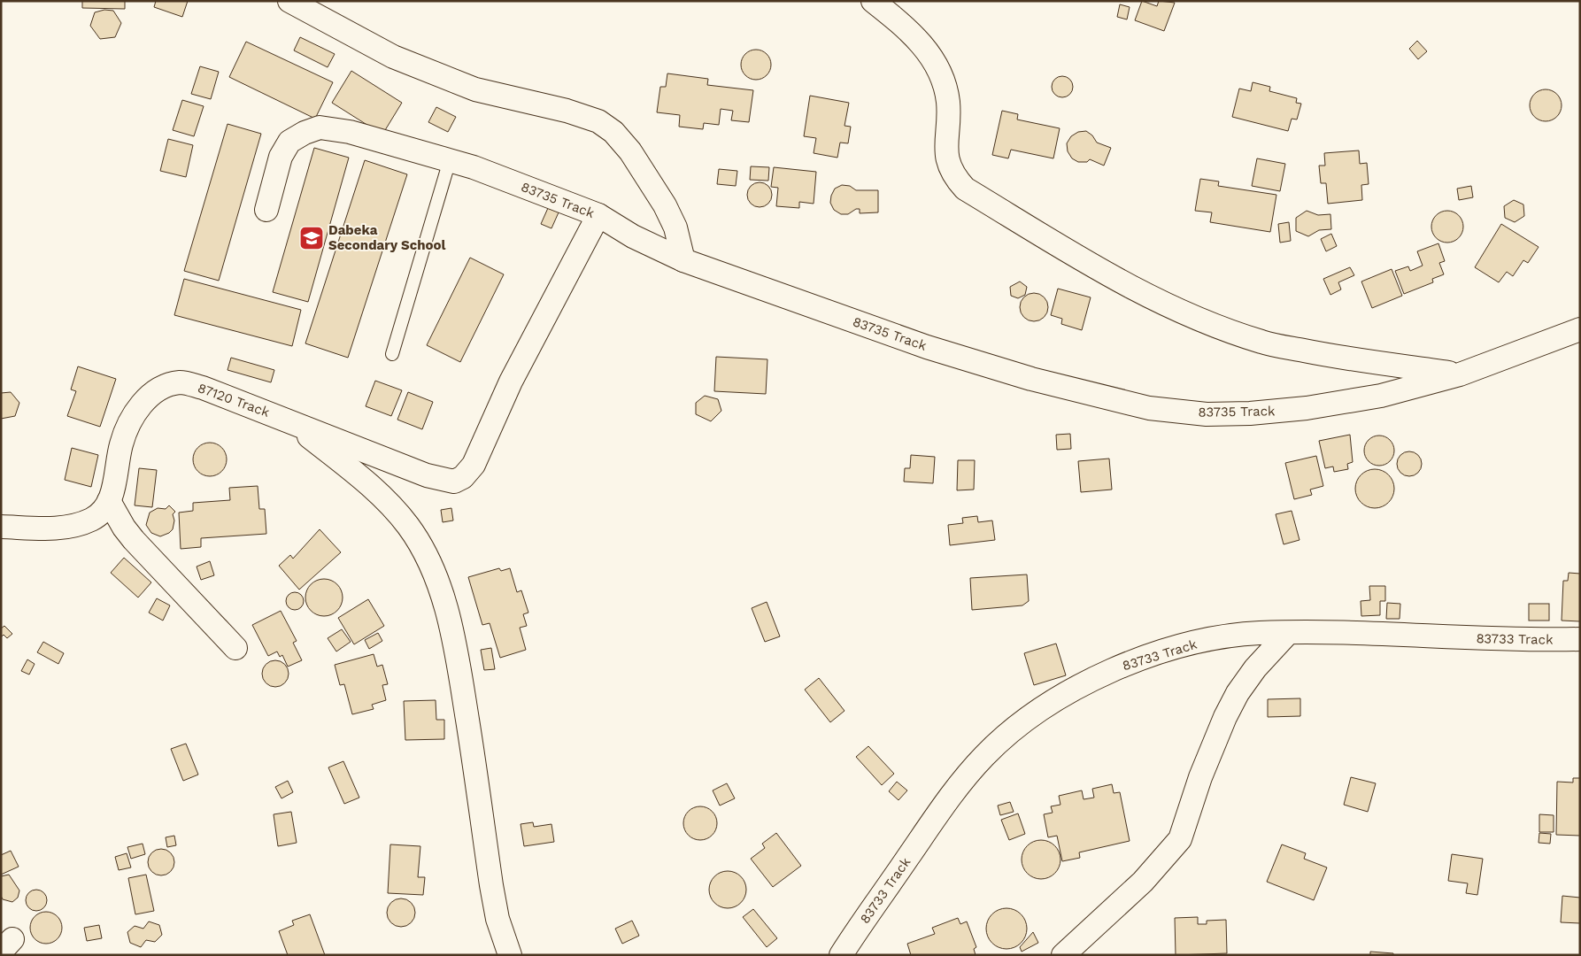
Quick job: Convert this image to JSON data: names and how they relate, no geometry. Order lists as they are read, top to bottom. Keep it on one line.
{"streets":{"street":["83735 Track","87120 Track","83733 Track"]},"crossings":[["83735 Track","87120 Track"]],"places":{"school or university":["Dabeka Secondary School"]}}
